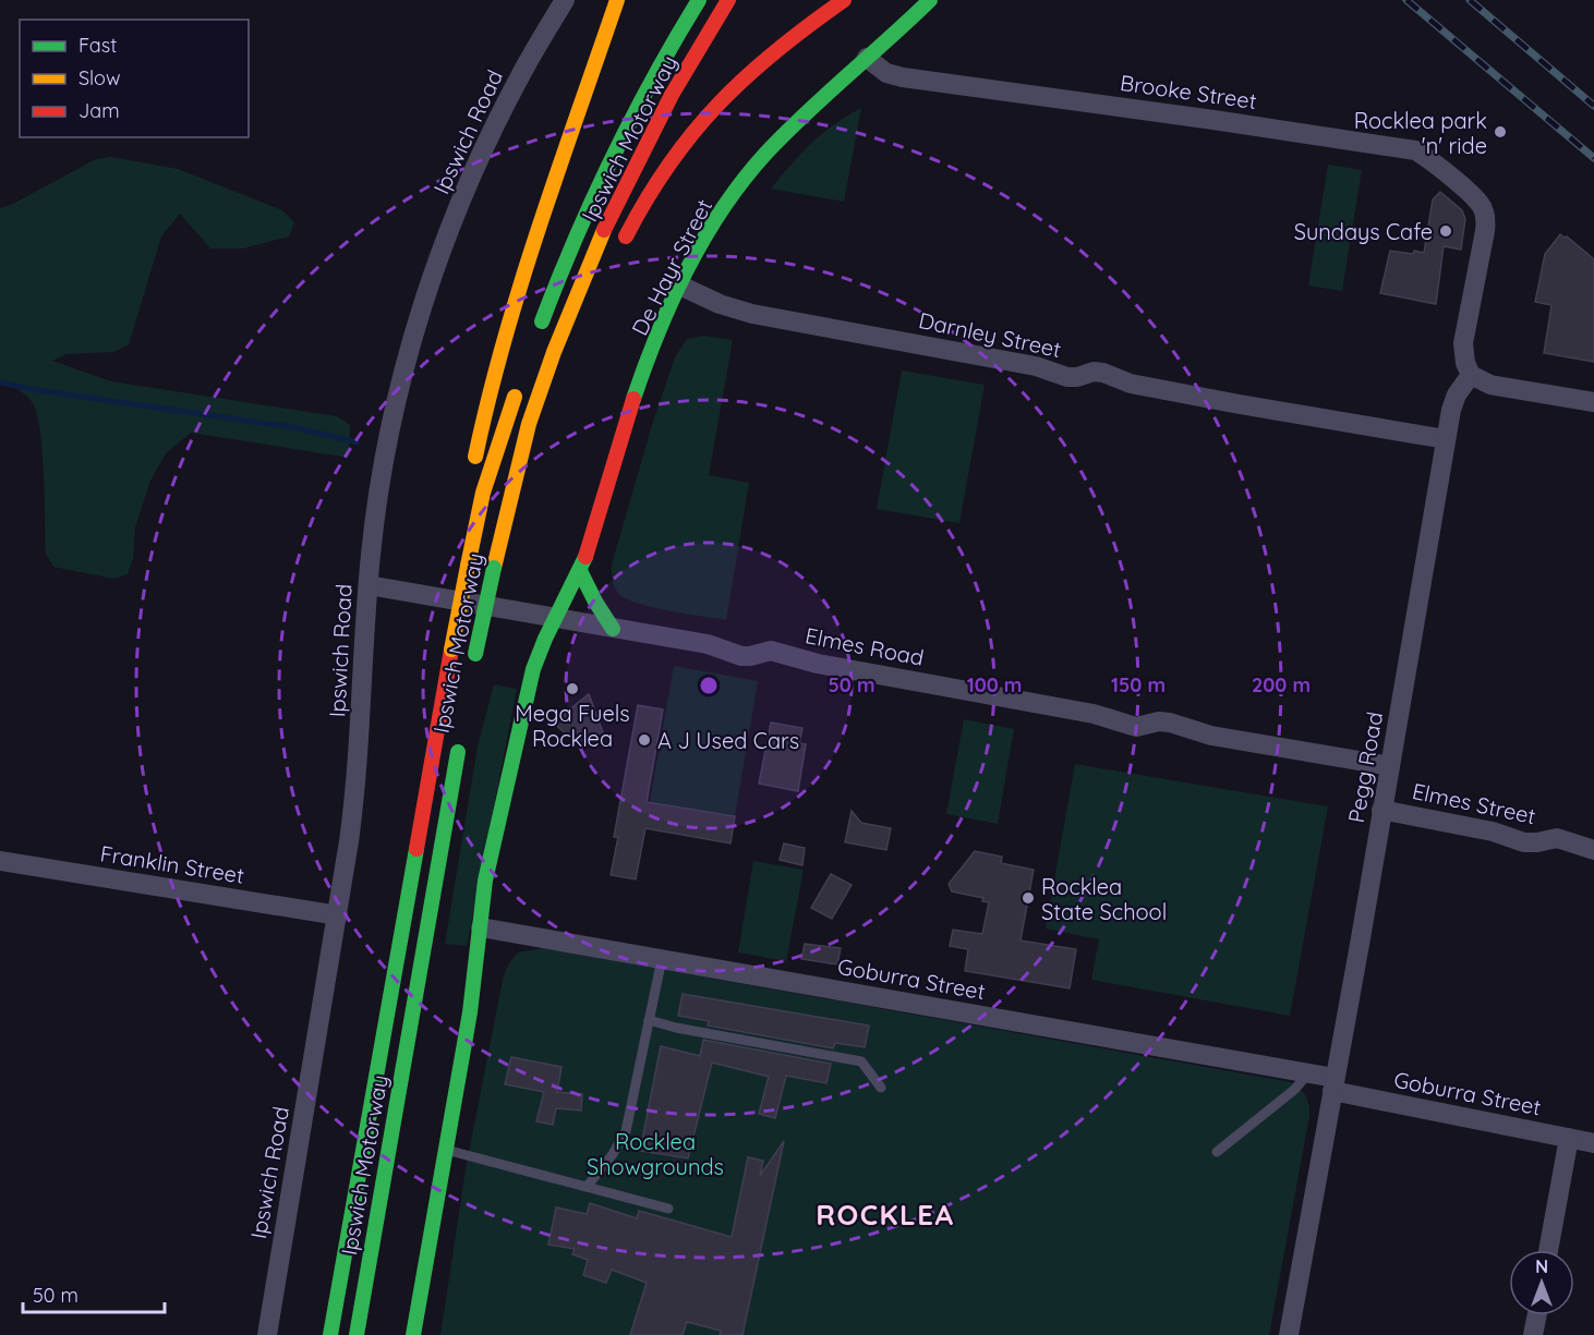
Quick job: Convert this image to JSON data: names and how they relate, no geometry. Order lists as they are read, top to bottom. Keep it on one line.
{"streets":{"main road":["Ipswich Motorway","De Hayr Street"],"street":["Brooke Street","Ipswich Road","Darnley Street","Elmes Road","Pegg Road","Elmes Street","Franklin Street","Goburra Street"]},"crossings":[["Brooke Street","De Hayr Street"],["Brooke Street","Pegg Road"],["Ipswich Road","Elmes Road"],["Ipswich Road","Franklin Street"],["De Hayr Street","Darnley Street"],["De Hayr Street","Elmes Road"],["Darnley Street","Pegg Road"],["Elmes Road","Pegg Road"],["Pegg Road","Elmes Street"],["Pegg Road","Goburra Street"]],"districts":["ROCKLEA"],"parks":["Rocklea Showgrounds"],"places":["Rocklea park 'n' ride","Sundays Cafe","Mega Fuels Rocklea","A J Used Cars","Rocklea State School"],"legend":["Fast","Slow","Jam"],"scale_bar":"50 m","north":"top","rings":["50 m","100 m","150 m","200 m"]}
